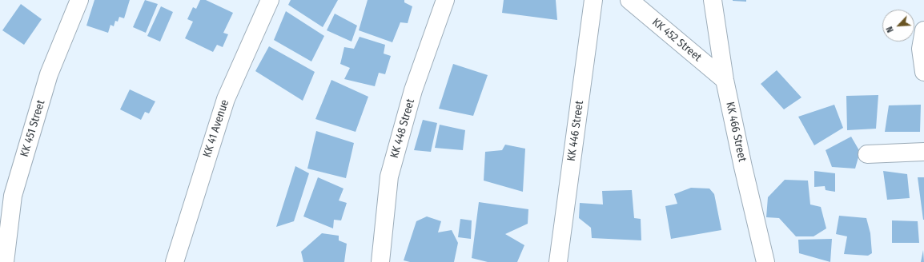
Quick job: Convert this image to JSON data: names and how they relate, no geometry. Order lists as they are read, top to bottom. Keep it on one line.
{"streets":{"street":["KK 452 Street","KK 451 Street","KK 41 Avenue","KK 448 Street","KK 446 Street","KK 466 Street"]},"crossings":[["KK 452 Street","KK 466 Street"]],"north":"bottom left"}
